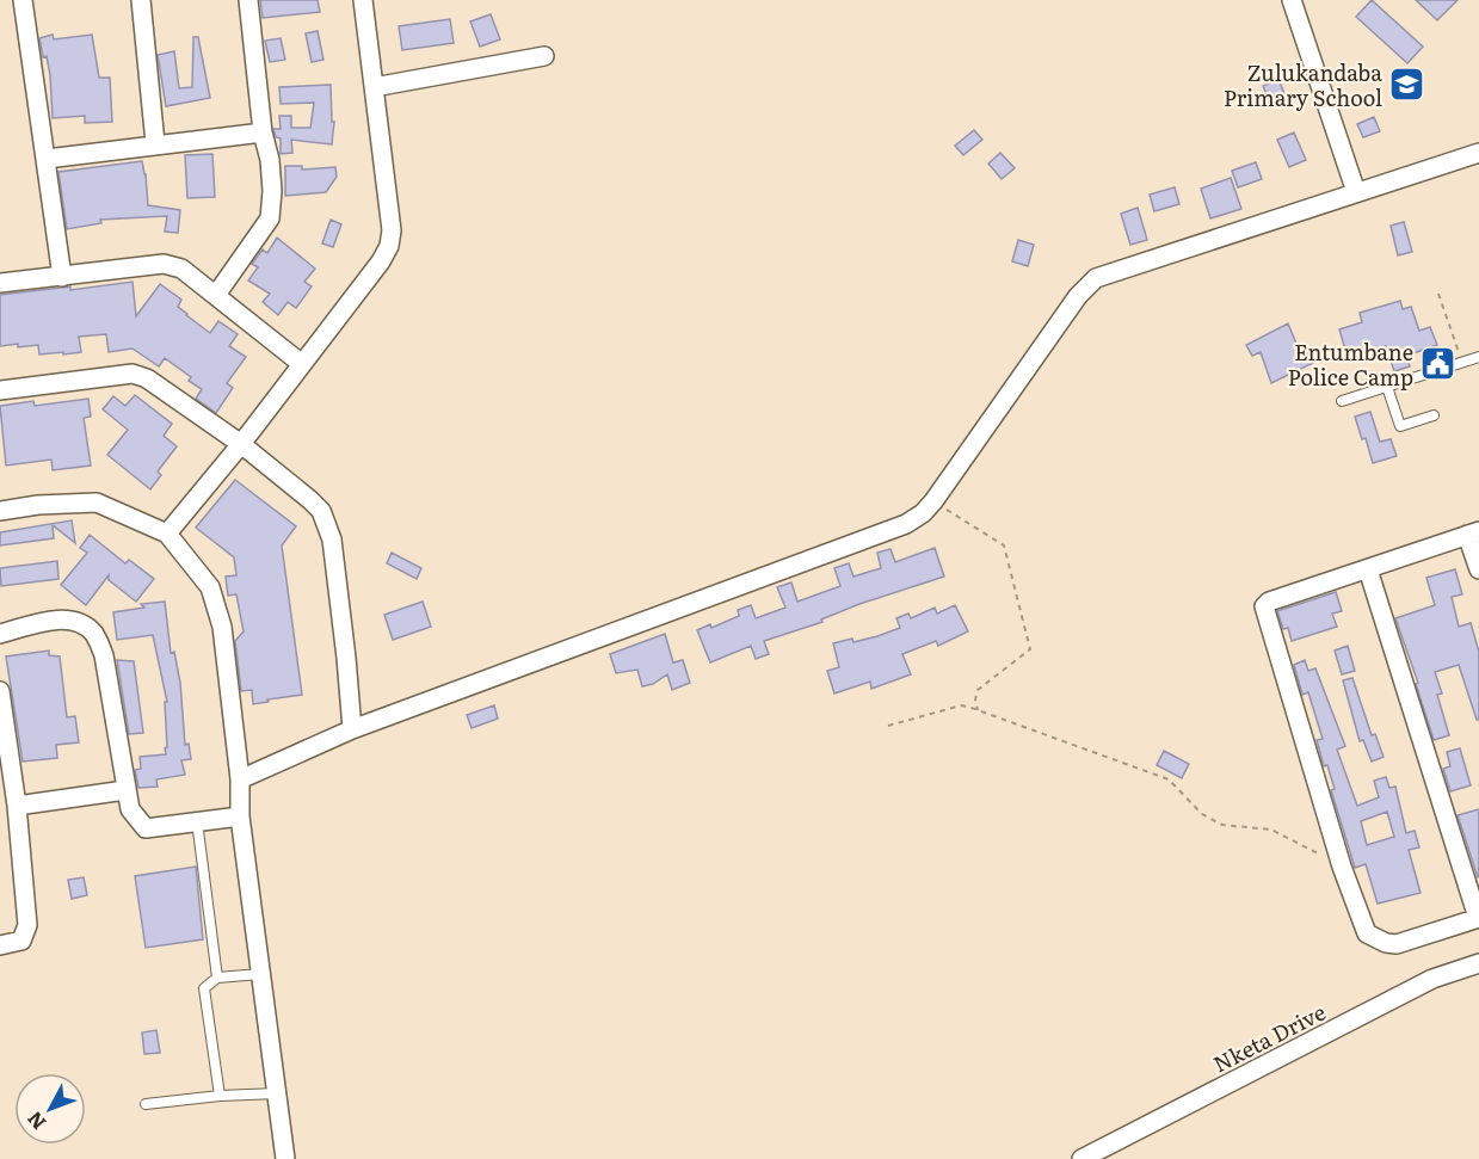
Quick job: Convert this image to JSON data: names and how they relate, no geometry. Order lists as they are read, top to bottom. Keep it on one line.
{"streets":{"street":["Nketa Drive"]},"places":{"school or university":["Zulukandaba Primary School"],"public building":["Entumbane Police Camp"]},"north":"bottom left"}
